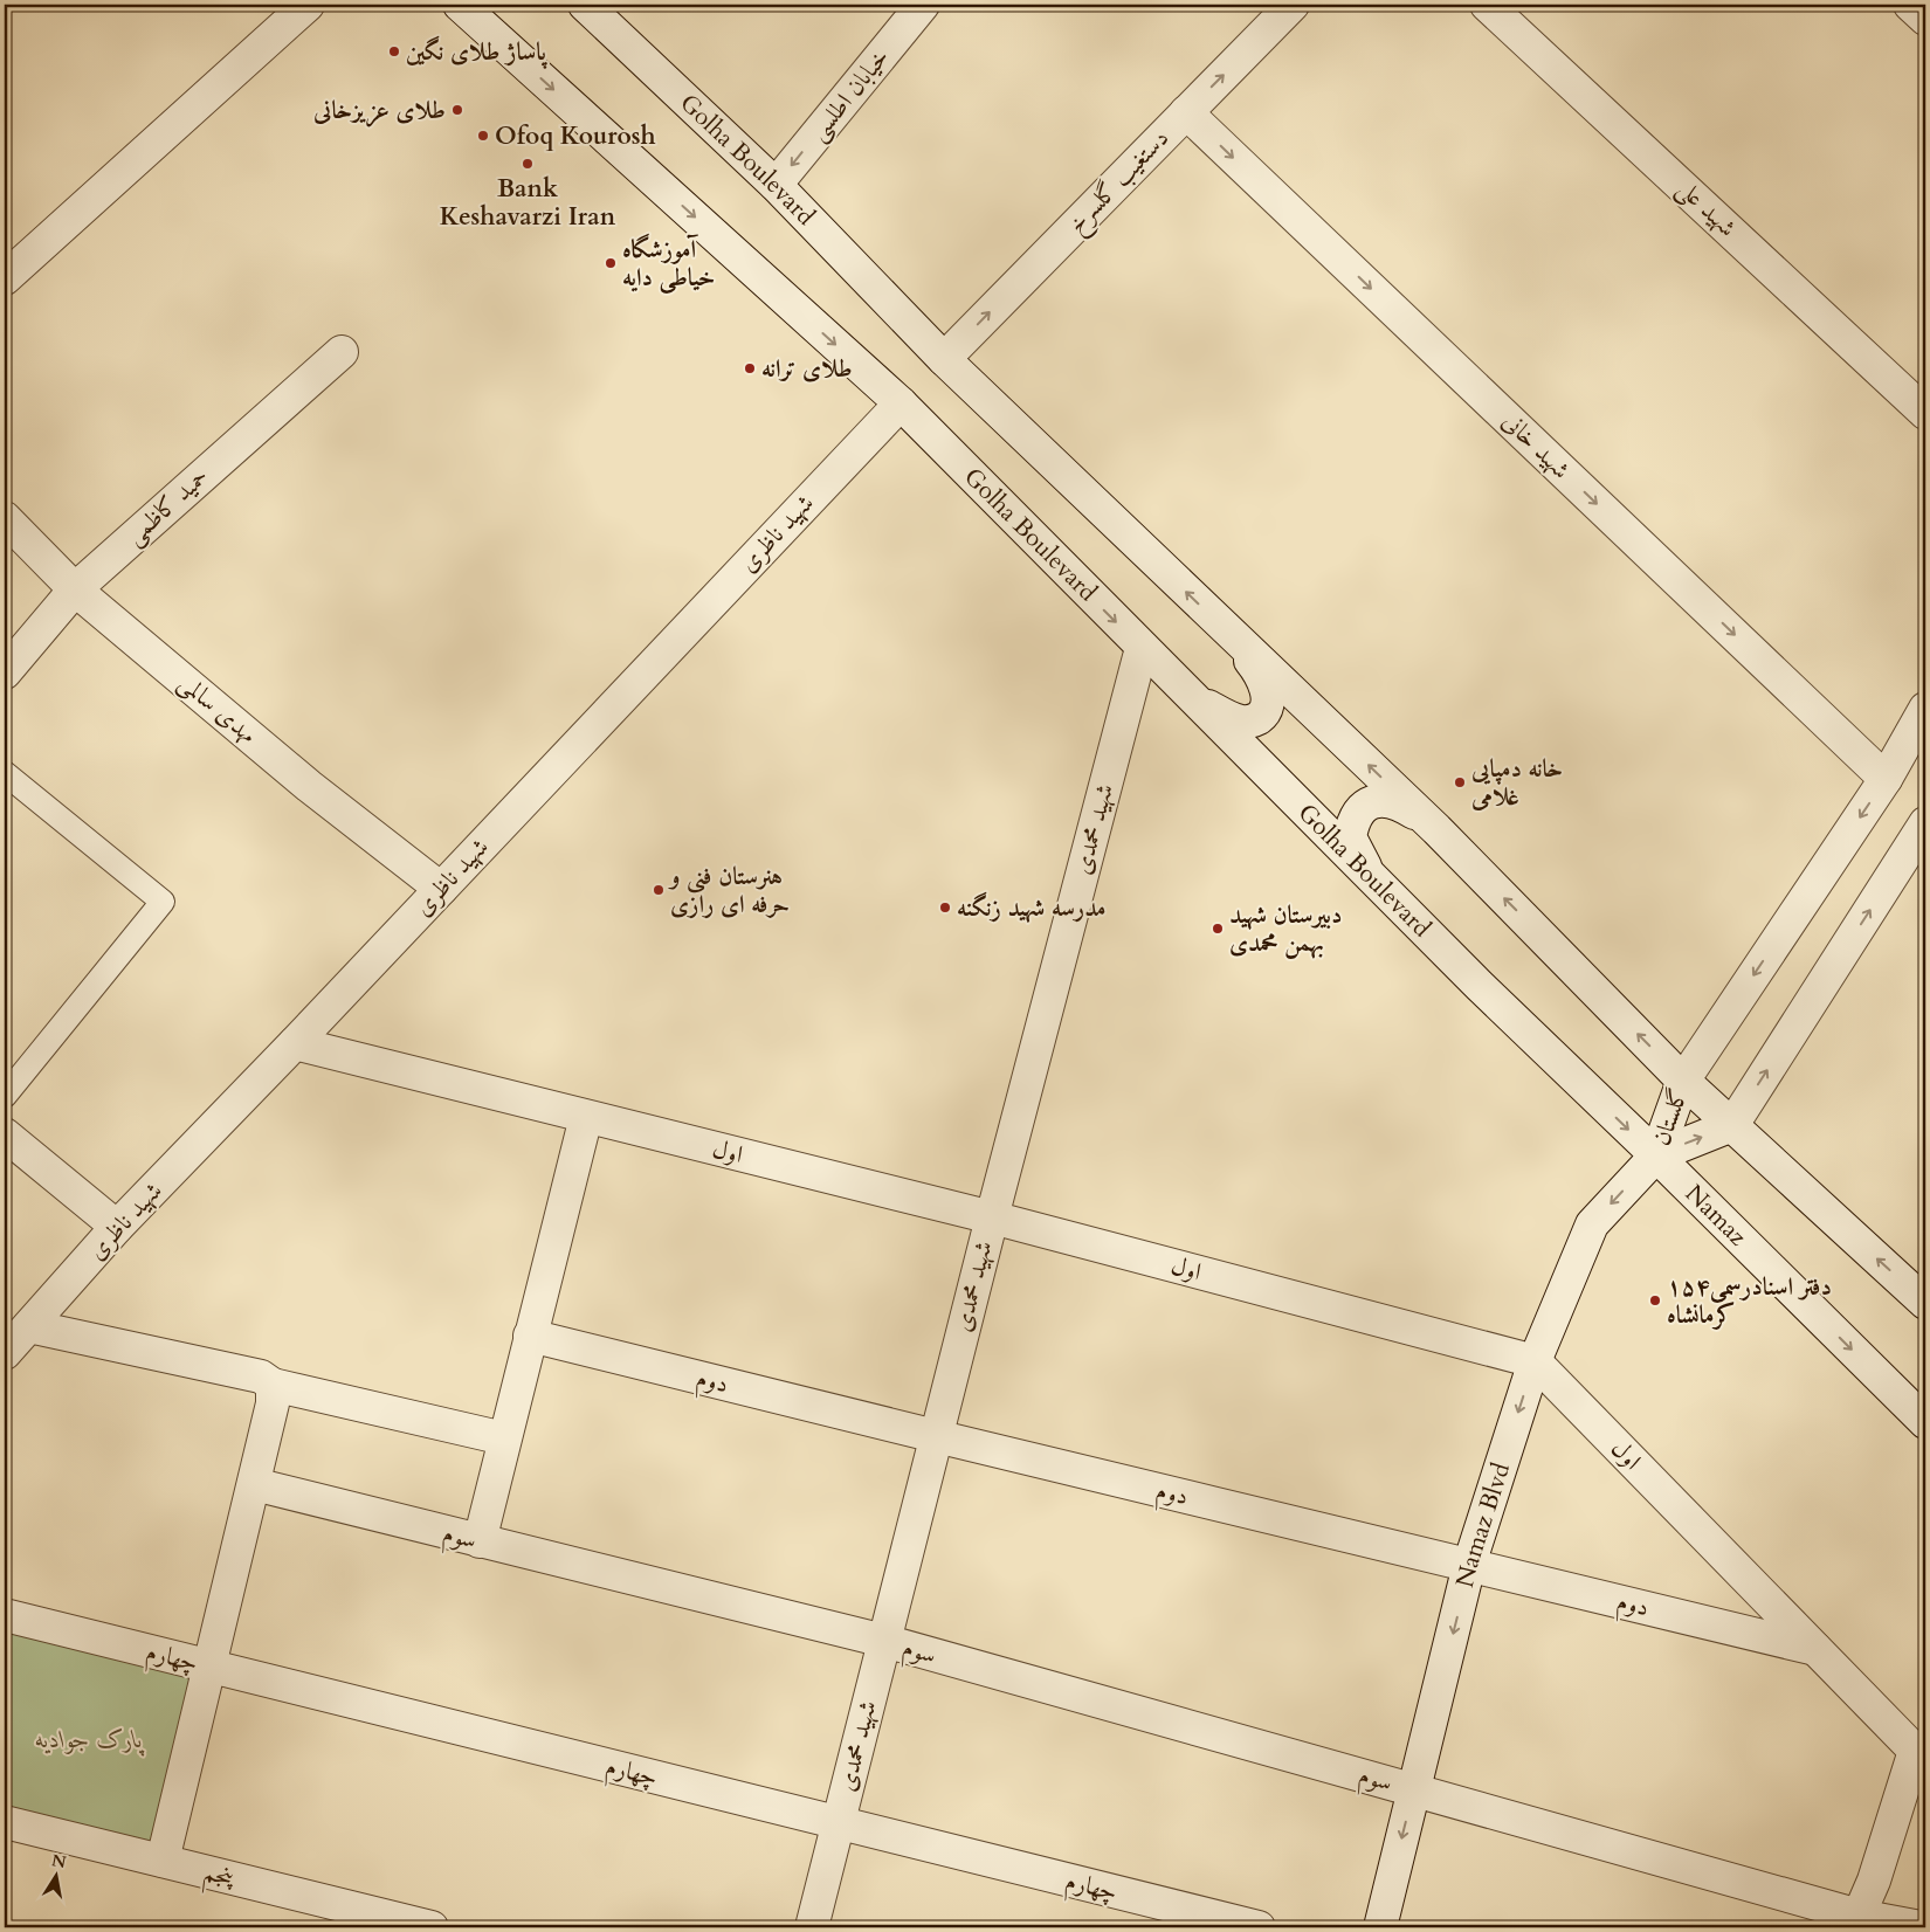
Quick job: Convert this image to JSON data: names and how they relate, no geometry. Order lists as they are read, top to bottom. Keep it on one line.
{"streets":{"street":["خیابان اطلسی","Golha Boulevard","دستغیب گلسرخ","شهید علی","شهید خانی","حمید کاظمی","شهید ناظری","مهدی سالمی","شهید محمدی","گلستان","اول","Namaz","دوم","Namaz Blvd","سوم","چهارم","پنجم"]},"crossings":[["خیابان اطلسی","Golha Boulevard"],["Golha Boulevard","دستغیب گلسرخ"],["Golha Boulevard","شهید ناظری"],["Golha Boulevard","شهید محمدی"],["Golha Boulevard","گلستان"],["Golha Boulevard","Namaz"],["دستغیب گلسرخ","شهید خانی"],["شهید خانی","گلستان"],["حمید کاظمی","مهدی سالمی"],["شهید ناظری","مهدی سالمی"],["شهید ناظری","اول"],["شهید محمدی","اول"],["شهید محمدی","دوم"],["شهید محمدی","سوم"],["شهید محمدی","چهارم"],["گلستان","Namaz"],["گلستان","Namaz Blvd"],["اول","دوم"],["اول","Namaz Blvd"],["Namaz","Namaz Blvd"],["دوم","Namaz Blvd"],["Namaz Blvd","سوم"]],"one_way":["خیابان اطلسی","دستغیب گلسرخ","شهید خانی","Namaz Blvd"],"parks":["پارک جوادیه"],"places":["پاساژ طلای نگین","طلای عزیزخانی","Ofoq Kourosh","Bank Keshavarzi Iran","آموزشگاه خیاطی دایه","طلای ترانه","خانه دمپایی غلامی","هنرستان فنی و حرفه ای رازی","مدرسه شهید زنگنه","دبیرستان شهید بهمن محمدی","دفتر اسنادرسمی۱۵۴ کرمانشاه"],"north":"top"}
